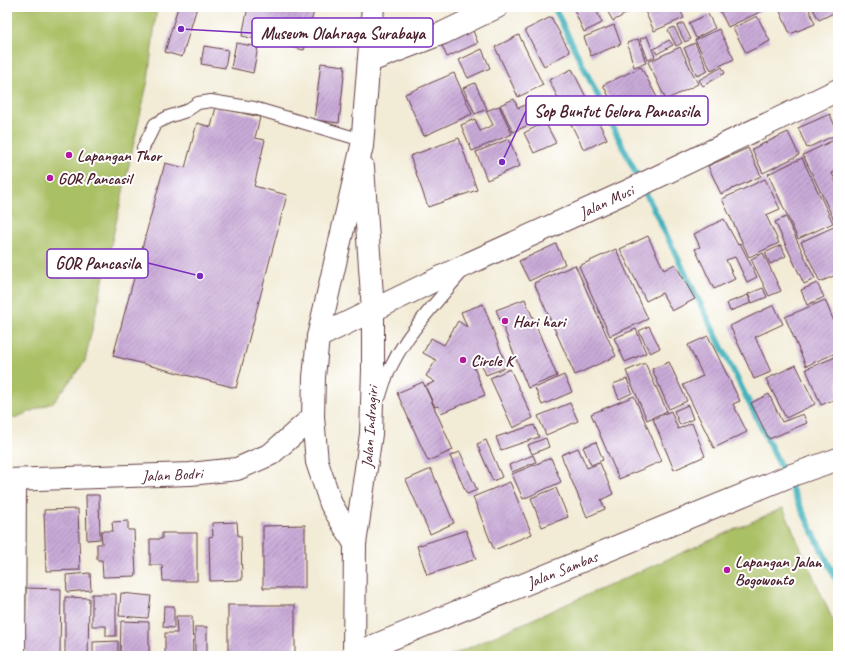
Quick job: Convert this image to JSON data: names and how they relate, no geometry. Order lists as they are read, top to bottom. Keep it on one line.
{"streets":{"street":["Jalan Musi","Jalan Indragiri","Jalan Bodri","Jalan Sambas"]},"crossings":[["Jalan Musi","Jalan Indragiri"],["Jalan Indragiri","Jalan Bodri"],["Jalan Indragiri","Jalan Sambas"]],"places":["Museum Olahraga Surabaya","Lapangan Thor","Sop Buntut Gelora Pancasila","GOR Pancasil","GOR Pancasila","Hari hari","Circle K","Lapangan Jalan Bogowonto"]}
